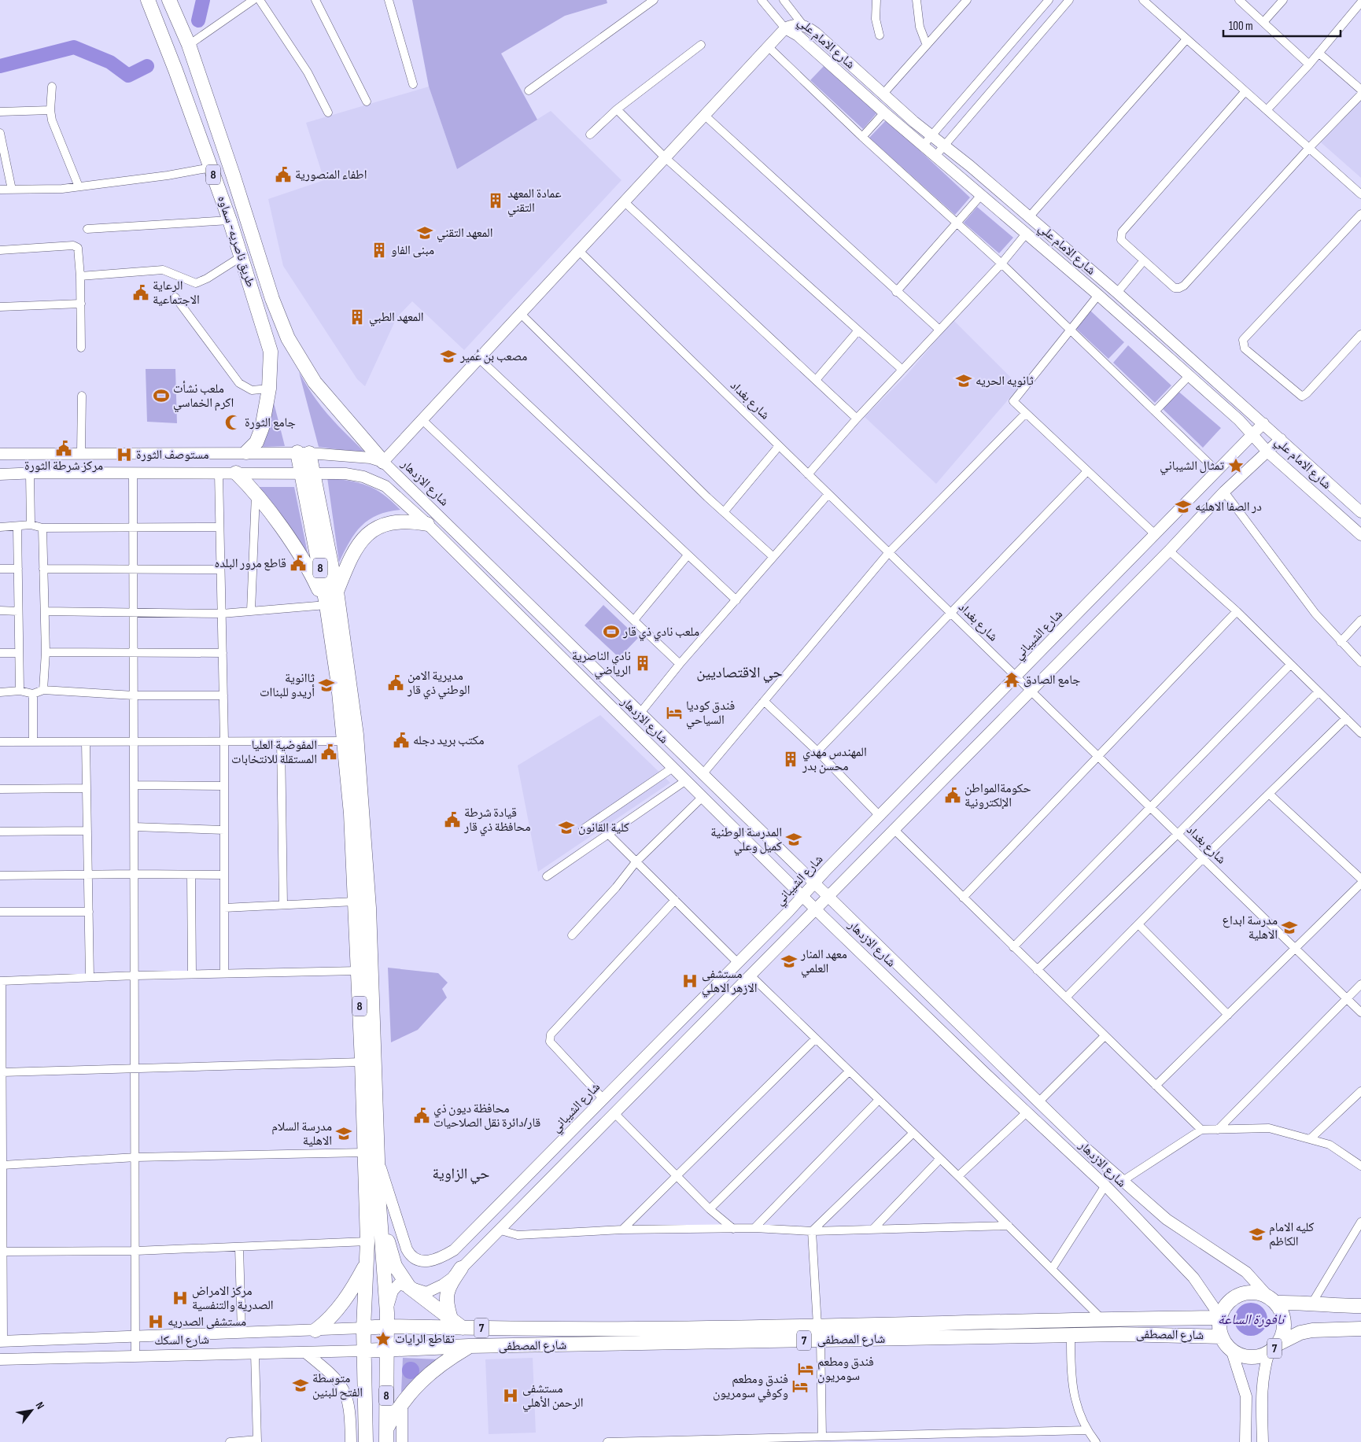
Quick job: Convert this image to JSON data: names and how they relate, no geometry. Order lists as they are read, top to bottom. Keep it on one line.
{"streets":{"highway":["8","طريق ناصريه~ سماوه","7","شارع المصطفى"],"main road":["شارع الامام علي","شارع الازدهار","شارع الشيباني","شارع السكك"],"street":["شارع بغداد"]},"crossings":[["شارع الامام علي","شارع الشيباني"],["8","شارع الازدهار"],["8","شارع الشيباني"],["8","7"],["8","شارع المصطفى"],["8","شارع السكك"],["طريق ناصريه~ سماوه","شارع الازدهار"],["شارع بغداد","شارع الشيباني"],["شارع الازدهار","شارع الشيباني"],["شارع الازدهار","7"],["شارع الازدهار","شارع المصطفى"],["7","شارع المصطفى"],["7","شارع السكك"]],"districts":["حي الاقتصاديين","حي الزاوية"],"water":["نافورة الساعة"],"places":{"public building":["اطفاء المنصورية","الرعاية الاجتماعية","مركز شرطة الثورة","قاطع مرور البلده","مديرية الامن الوطني ذي قار","مكتب بريد دجله","المفوضية العليا المستقلة للانتخابات","حكومةالمواطن الإلكترونية","قيادة شرطة محافظة ذي قار","محافظة ديون ذي قار/دائرة نقل الصلاحيات"],"building":["عمادة المعهد التقني","مبنى الفاو","المعهد الطبي","نادي الناصرية الرياضي","المهندس مهدي محسن بدر"],"school or university":["المعهد التقني","مصعب بن عُمير","ثانويه الحريه","در الصفا الاهليه","ثاانوية أريدو للبناات","كلية القانون","المدرسة الوطنية كميل وعلي","مدرسة ابداع الاهلية","معهد المنار العلمي","مدرسة السلام الاهلية","كليه الامام الكاظم","متوسطة الفتح للبنين"],"sports":["ملعب نشأت اكرم الخماسي","ملعب نادي ذي قار"],"mosque":["جامع الثورة"],"hospital":["مستوصف الثورة","مستشفى الازهر الاهلي","مركز الامراض الصدرية والتنفسية","مستشفى الصدريه","مستشفى الرحمن الأهلي"],"place":["تمثال الشيباني","تقاطع الرايات"],"temple":["جامع الصادق"],"hotel":["فندق كوديا السياحي","فندق ومطعم سومريون","فندق ومطعم وكوفي سومريون"]},"scale_bar":"100 m","north":"top right"}
